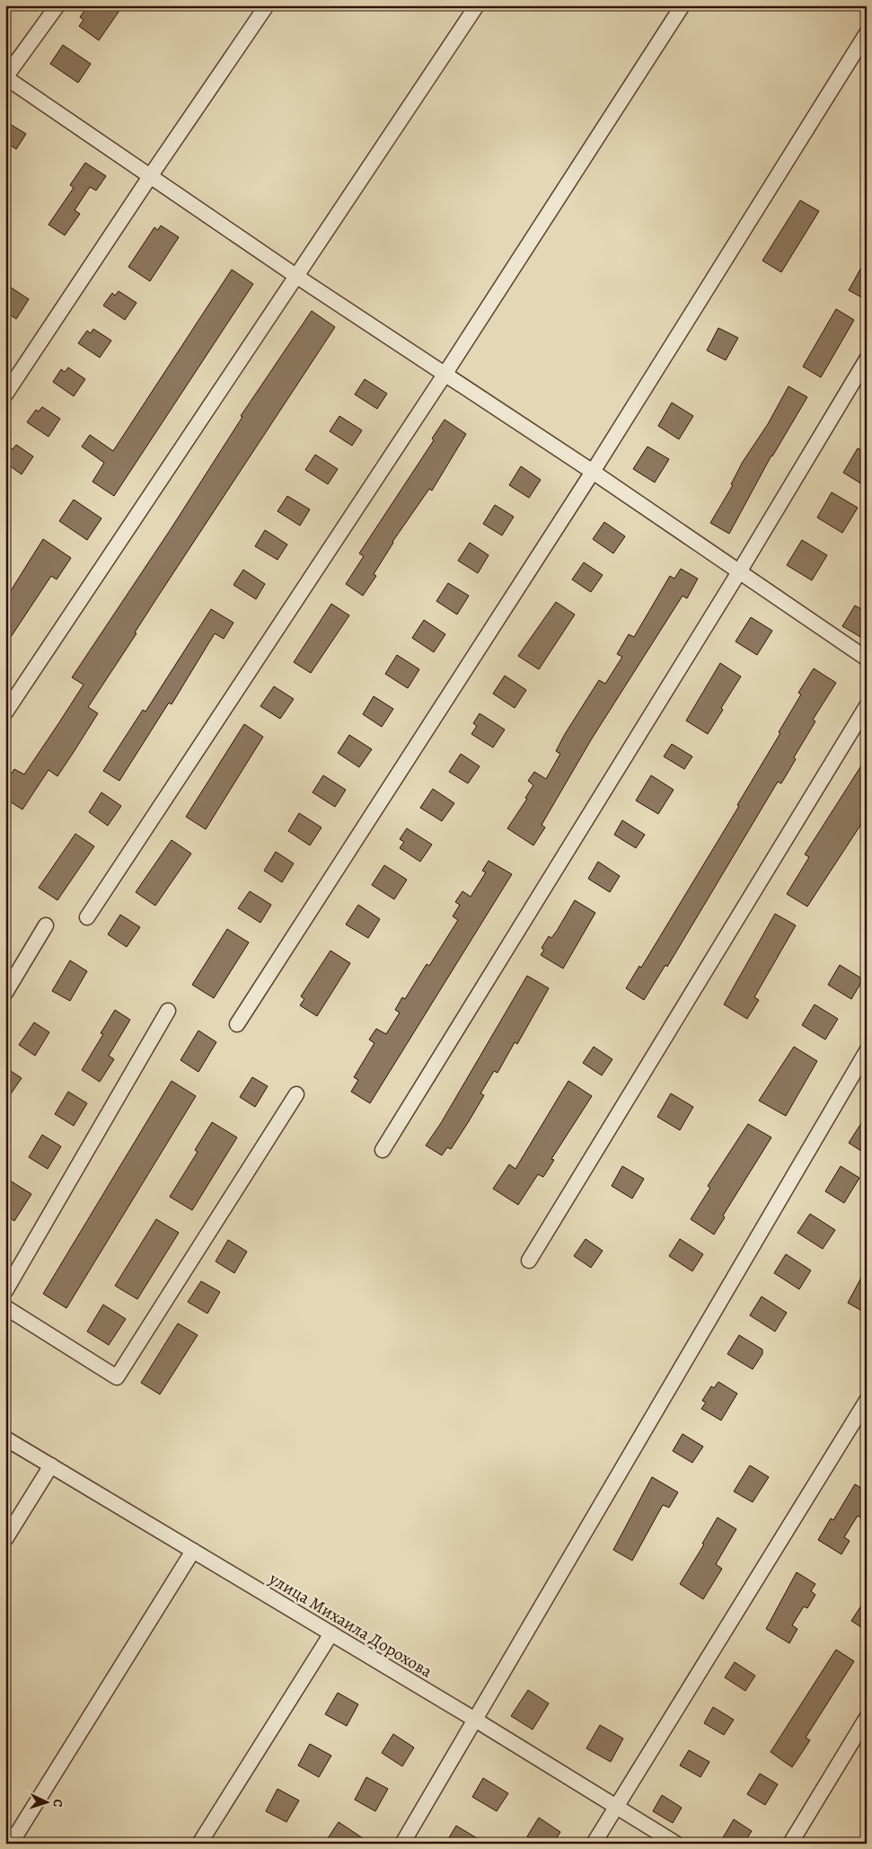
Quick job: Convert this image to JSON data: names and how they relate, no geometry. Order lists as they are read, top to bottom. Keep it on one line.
{"streets":{"street":["улица Михаила Дорохова"]},"north":"right"}
